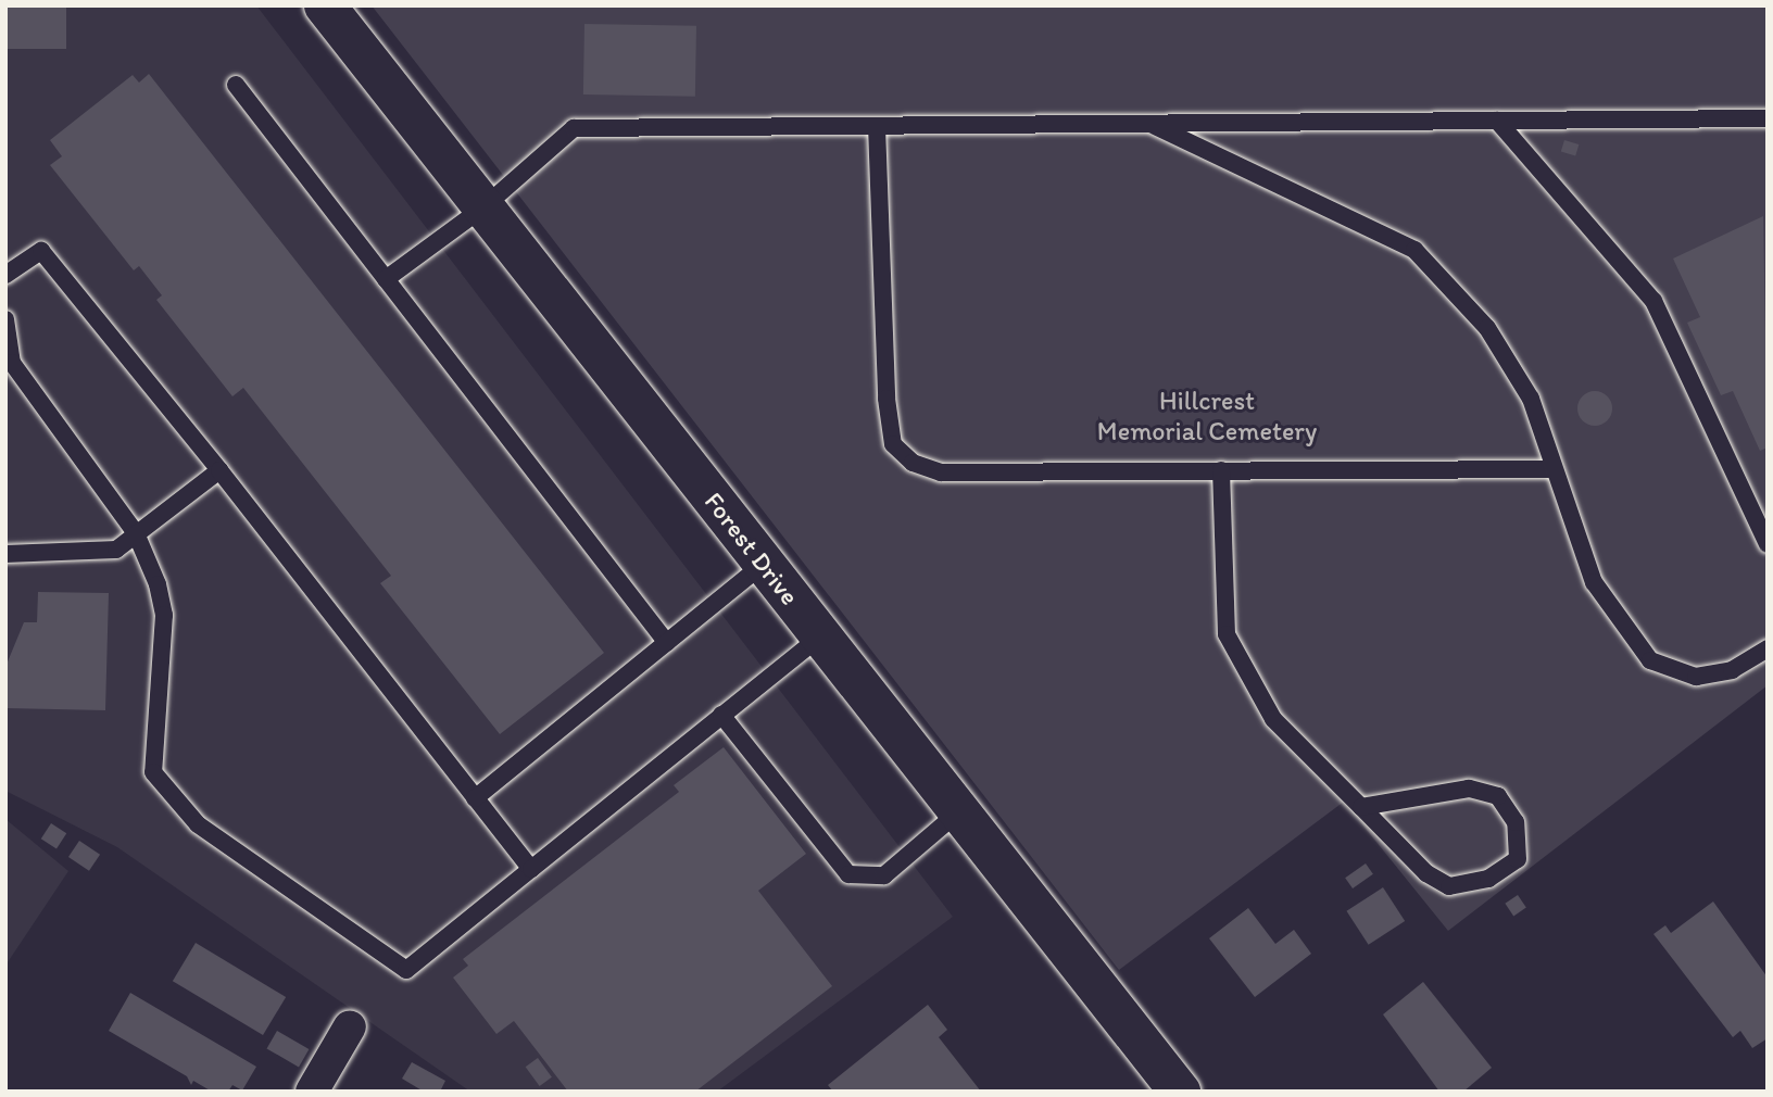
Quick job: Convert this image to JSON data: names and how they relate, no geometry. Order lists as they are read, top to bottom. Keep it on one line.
{"streets":{"street":["Forest Drive"]},"parks":["Hillcrest Memorial Cemetery"]}
